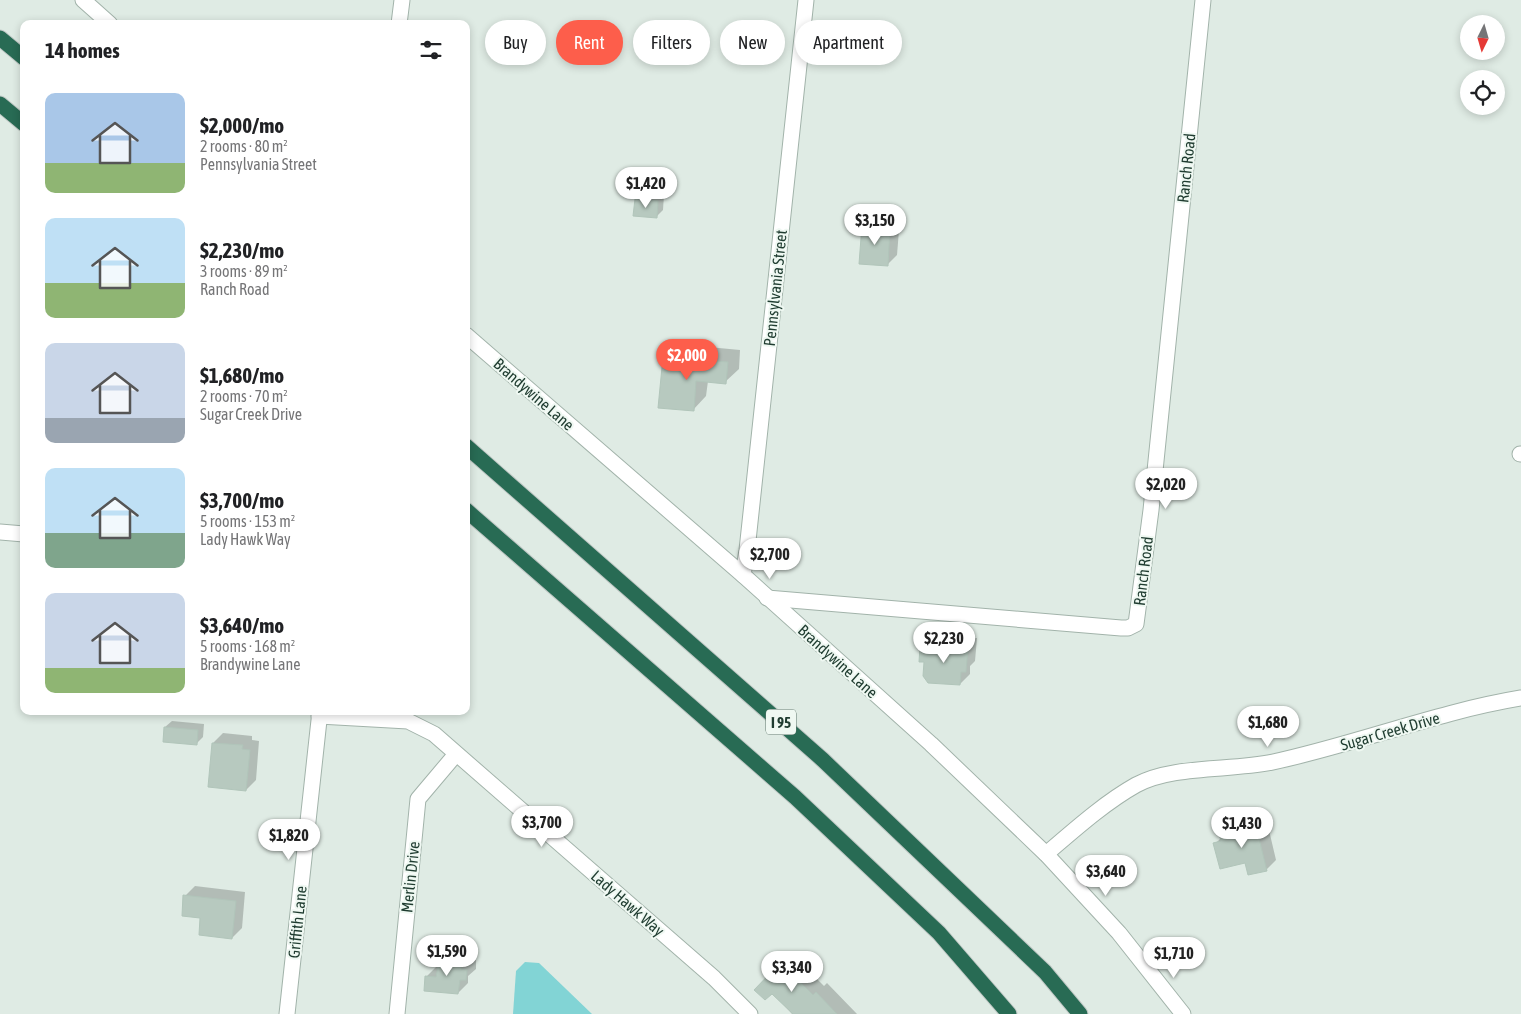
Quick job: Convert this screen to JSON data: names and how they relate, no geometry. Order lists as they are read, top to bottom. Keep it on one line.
{"streets":{"highway":["I 95"],"street":["Ranch Road","Pennsylvania Street","Brandywine Lane","Sugar Creek Drive","Merlin Drive","Lady Hawk Way","Griffith Lane"]},"crossings":[["Ranch Road","Brandywine Lane"],["Pennsylvania Street","Brandywine Lane"],["Brandywine Lane","Sugar Creek Drive"],["Merlin Drive","Lady Hawk Way"]],"north":"bottom","page":{"chip":["Buy","Rent","Filters","New","Apartment"],"heading":"14 homes","list":[{"name":"$2,000/mo","note":"2 rooms · 80 m² · Pennsylvania Street"},{"name":"$2,230/mo","note":"3 rooms · 89 m² · Ranch Road"},{"name":"$1,680/mo","note":"2 rooms · 70 m² · Sugar Creek Drive"},{"name":"$3,700/mo","note":"5 rooms · 153 m² · Lady Hawk Way"},{"name":"$3,640/mo","note":"5 rooms · 168 m² · Brandywine Lane"}],"price":["$1,420","$3,150","$2,000","$2,020","$2,700","$2,230","$1,680","$3,700","$1,430","$1,820","$3,640","$1,590","$1,710","$3,340"]}}
